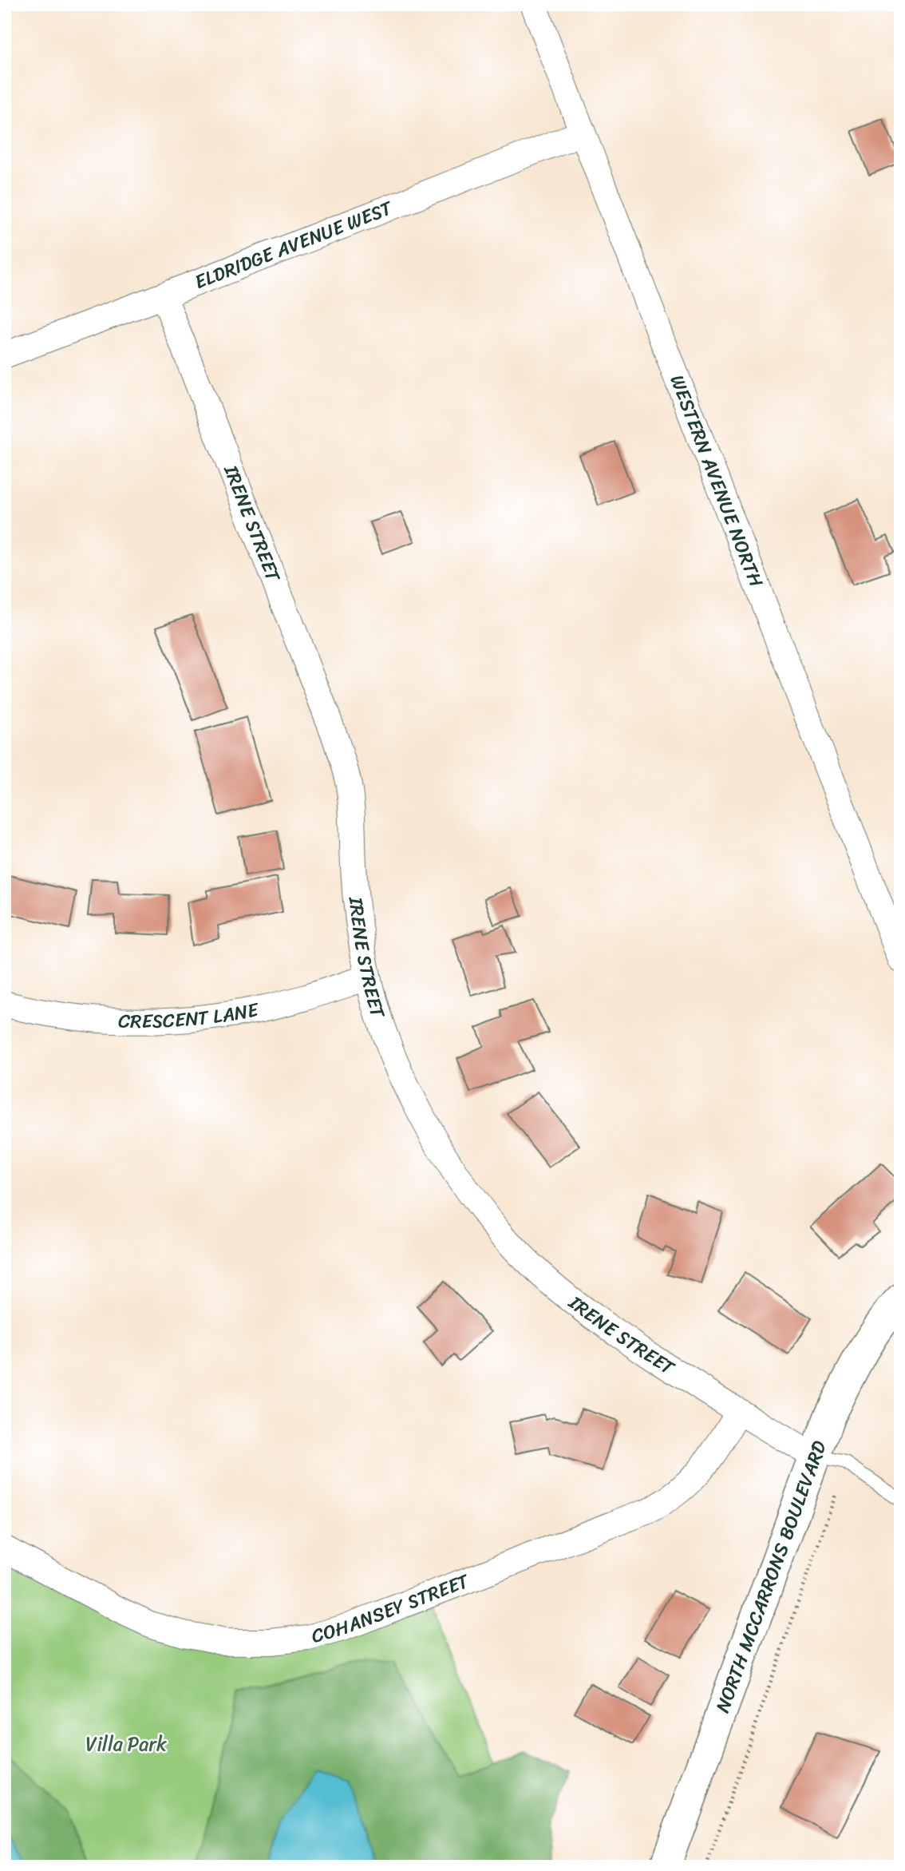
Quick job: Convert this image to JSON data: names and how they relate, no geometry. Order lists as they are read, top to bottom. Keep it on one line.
{"streets":{"street":["ELDRIDGE AVENUE WEST","WESTERN AVENUE NORTH","IRENE STREET","CRESCENT LANE","NORTH MCCARRONS BOULEVARD","COHANSEY STREET"]},"crossings":[["ELDRIDGE AVENUE WEST","WESTERN AVENUE NORTH"],["ELDRIDGE AVENUE WEST","IRENE STREET"],["IRENE STREET","CRESCENT LANE"],["IRENE STREET","NORTH MCCARRONS BOULEVARD"],["IRENE STREET","COHANSEY STREET"]],"parks":["Villa Park"]}
